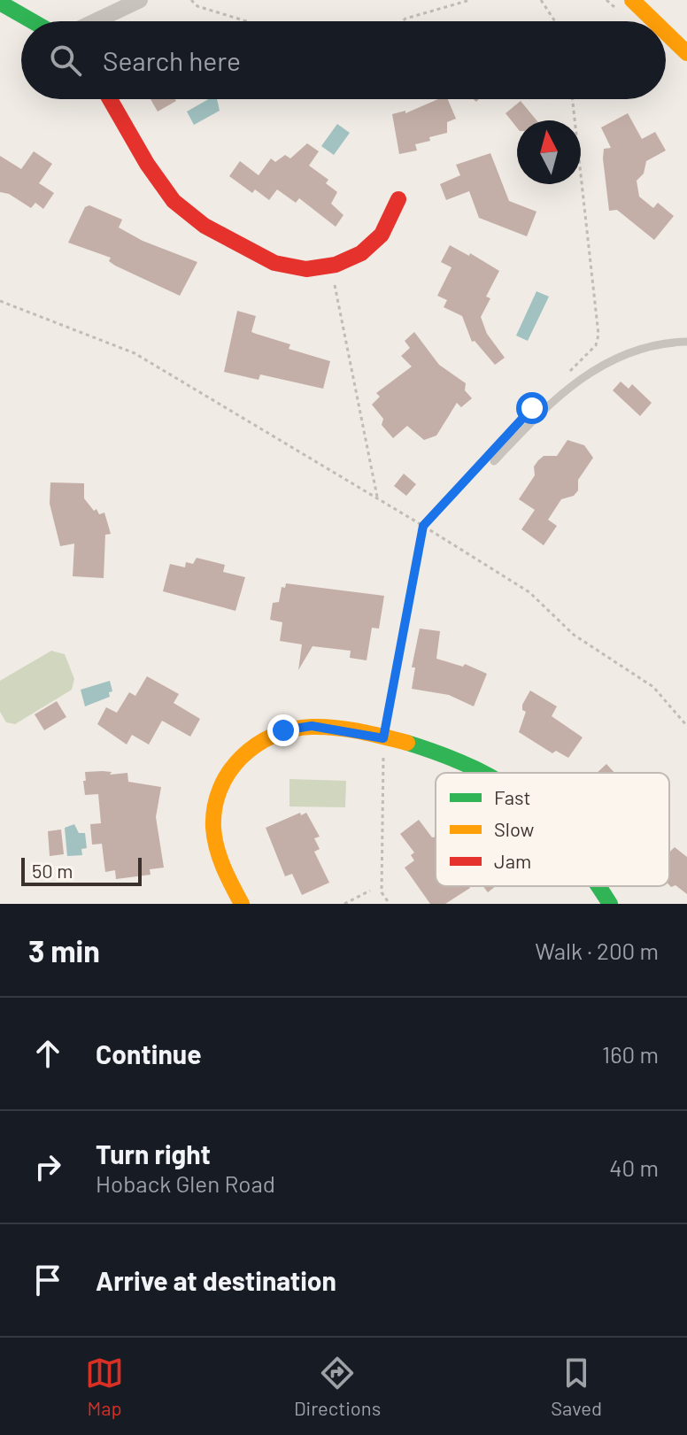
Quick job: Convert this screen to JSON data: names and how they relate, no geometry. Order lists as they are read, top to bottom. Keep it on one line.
{"legend":["Fast","Slow","Jam"],"scale_bar":"50 m","north":"top","page":{"search":"Search here","scale":"50 m","heading":["3 min","Walk · 200 m"],"list":[["Continue","160 m"],["Turn right","Hoback Glen Road","40 m"],"Arrive at destination"],"nav":["Map","Directions","Saved"]}}
